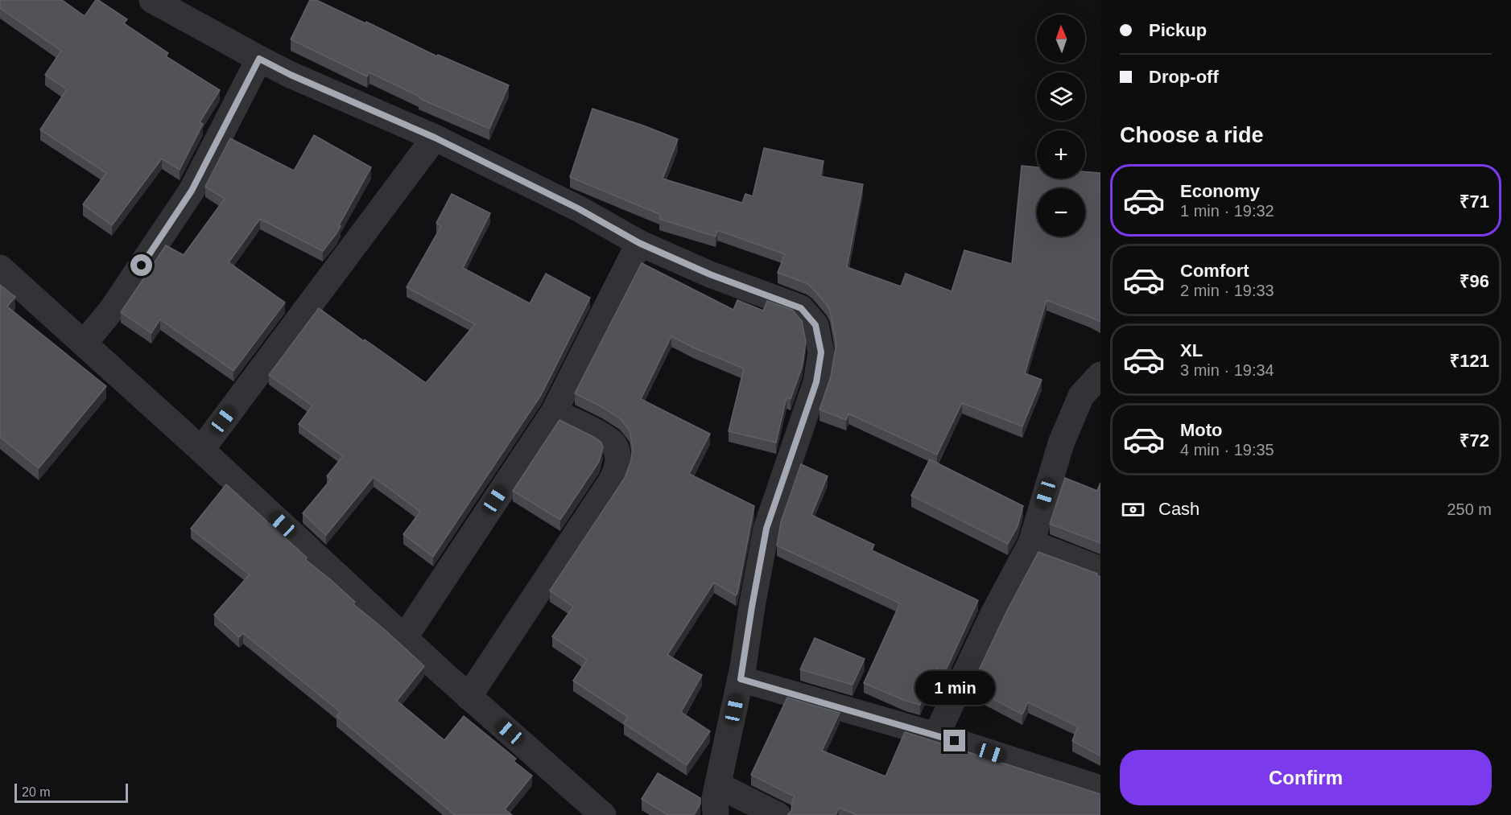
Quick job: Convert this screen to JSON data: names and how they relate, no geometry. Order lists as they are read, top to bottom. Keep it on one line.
{"scale_bar":"20 m","north":"top","page":{"banner":["Pickup","Drop-off"],"map_buttons":["+","−"],"heading":"Choose a ride","list":[{"name":"Economy","note":"1 min · 19:32","value":"₹71"},{"name":"Comfort","note":"2 min · 19:33","value":"₹96"},{"name":"XL","note":"3 min · 19:34","value":"₹121"},{"name":"Moto","note":"4 min · 19:35","value":"₹72"}],"pay":["Cash","250 m"],"bubble":"1 min","buttons":"Confirm","scale":"20 m"}}
